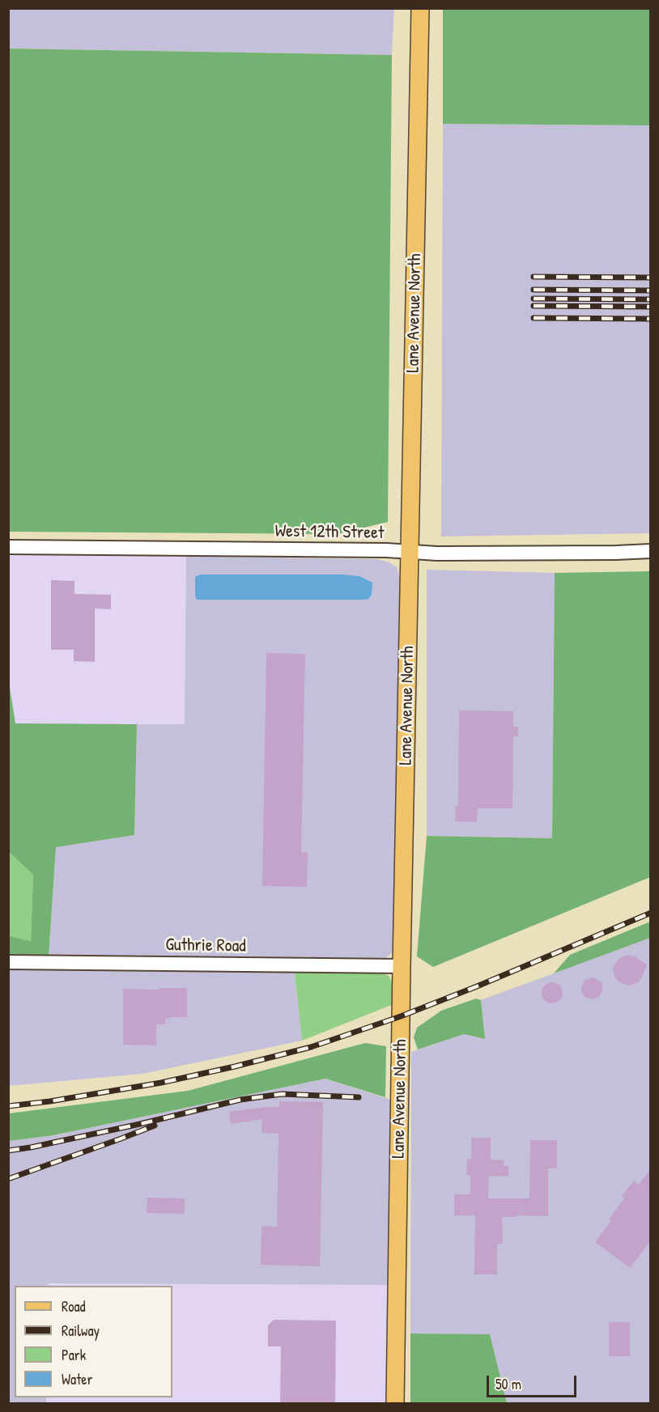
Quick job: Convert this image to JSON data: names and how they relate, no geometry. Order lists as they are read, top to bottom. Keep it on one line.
{"streets":{"main road":["Lane Avenue North"],"street":["West 12th Street","Guthrie Road"]},"crossings":[["Lane Avenue North","West 12th Street"],["Lane Avenue North","Guthrie Road"]],"legend":["Road","Railway","Park","Water"],"scale_bar":"50 m"}
